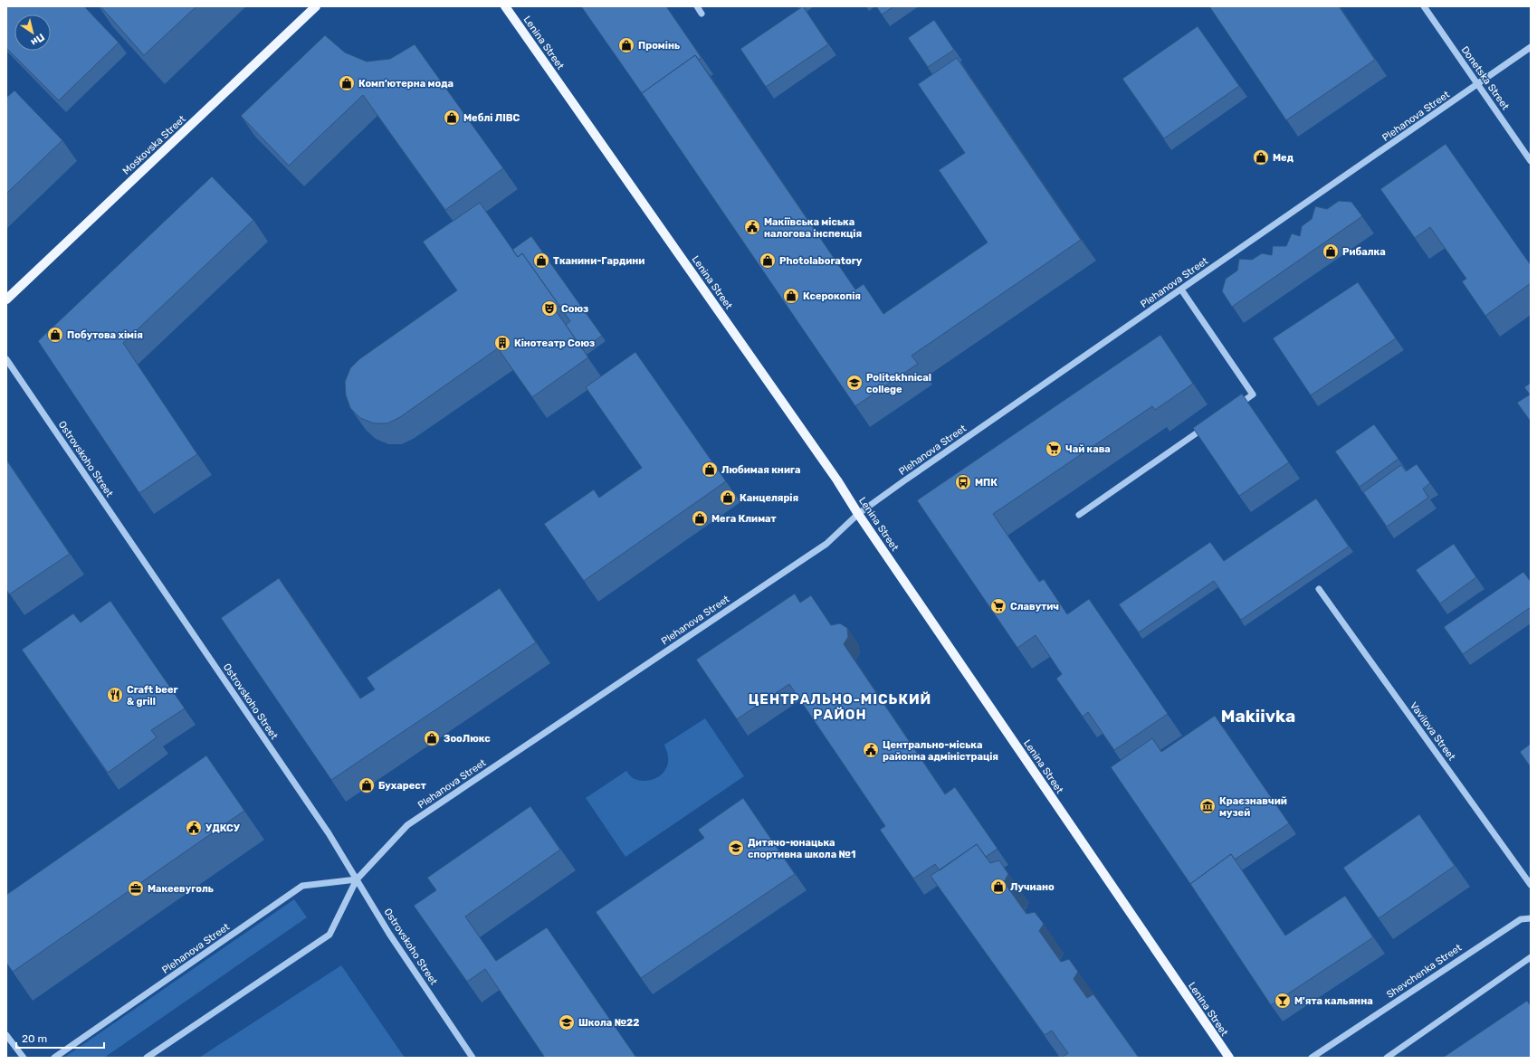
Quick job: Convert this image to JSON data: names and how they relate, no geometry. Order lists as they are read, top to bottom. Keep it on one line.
{"streets":{"main road":["Lenina Street","Moskovska Street"],"street":["Donetska Street","Plehanova Street","Ostrovskoho Street","Vavilova Street","Shevchenka Street"]},"crossings":[["Lenina Street","Plehanova Street"],["Donetska Street","Plehanova Street"],["Plehanova Street","Ostrovskoho Street"]],"districts":["ЦЕНТРАЛЬНО-МІСЬКИЙ РАЙОН","Makiivka"],"places":{"shop":["Промінь","Комп'ютерна мода","Меблі ЛІВС","Мед","Рибалка","Тканини-Гардини","Photolaboratory","Ксерокопія","Побутова хімія","Любимая книга","Канцелярія","Мега Климат","ЗооЛюкс","Бухарест","Лучиано"],"public building":["Макіївська міська налогова інспекція","Центрально-міська районна адміністрація","УДКСУ"],"theatre":["Союз"],"building":["Кінотеатр Союз"],"school or university":["Politekhnical college","Дитячо-юнацька спортивна школа №1","Школа №22"],"supermarket":["Чай кава","Славутич"],"bus stop":["МПК"],"restaurant":["Craft beer & grill"],"museum":["Краєзнавчий музей"],"office":["Макеевуголь"],"bar":["М'ята кальянна"]},"scale_bar":"20 m","north":"bottom right"}
